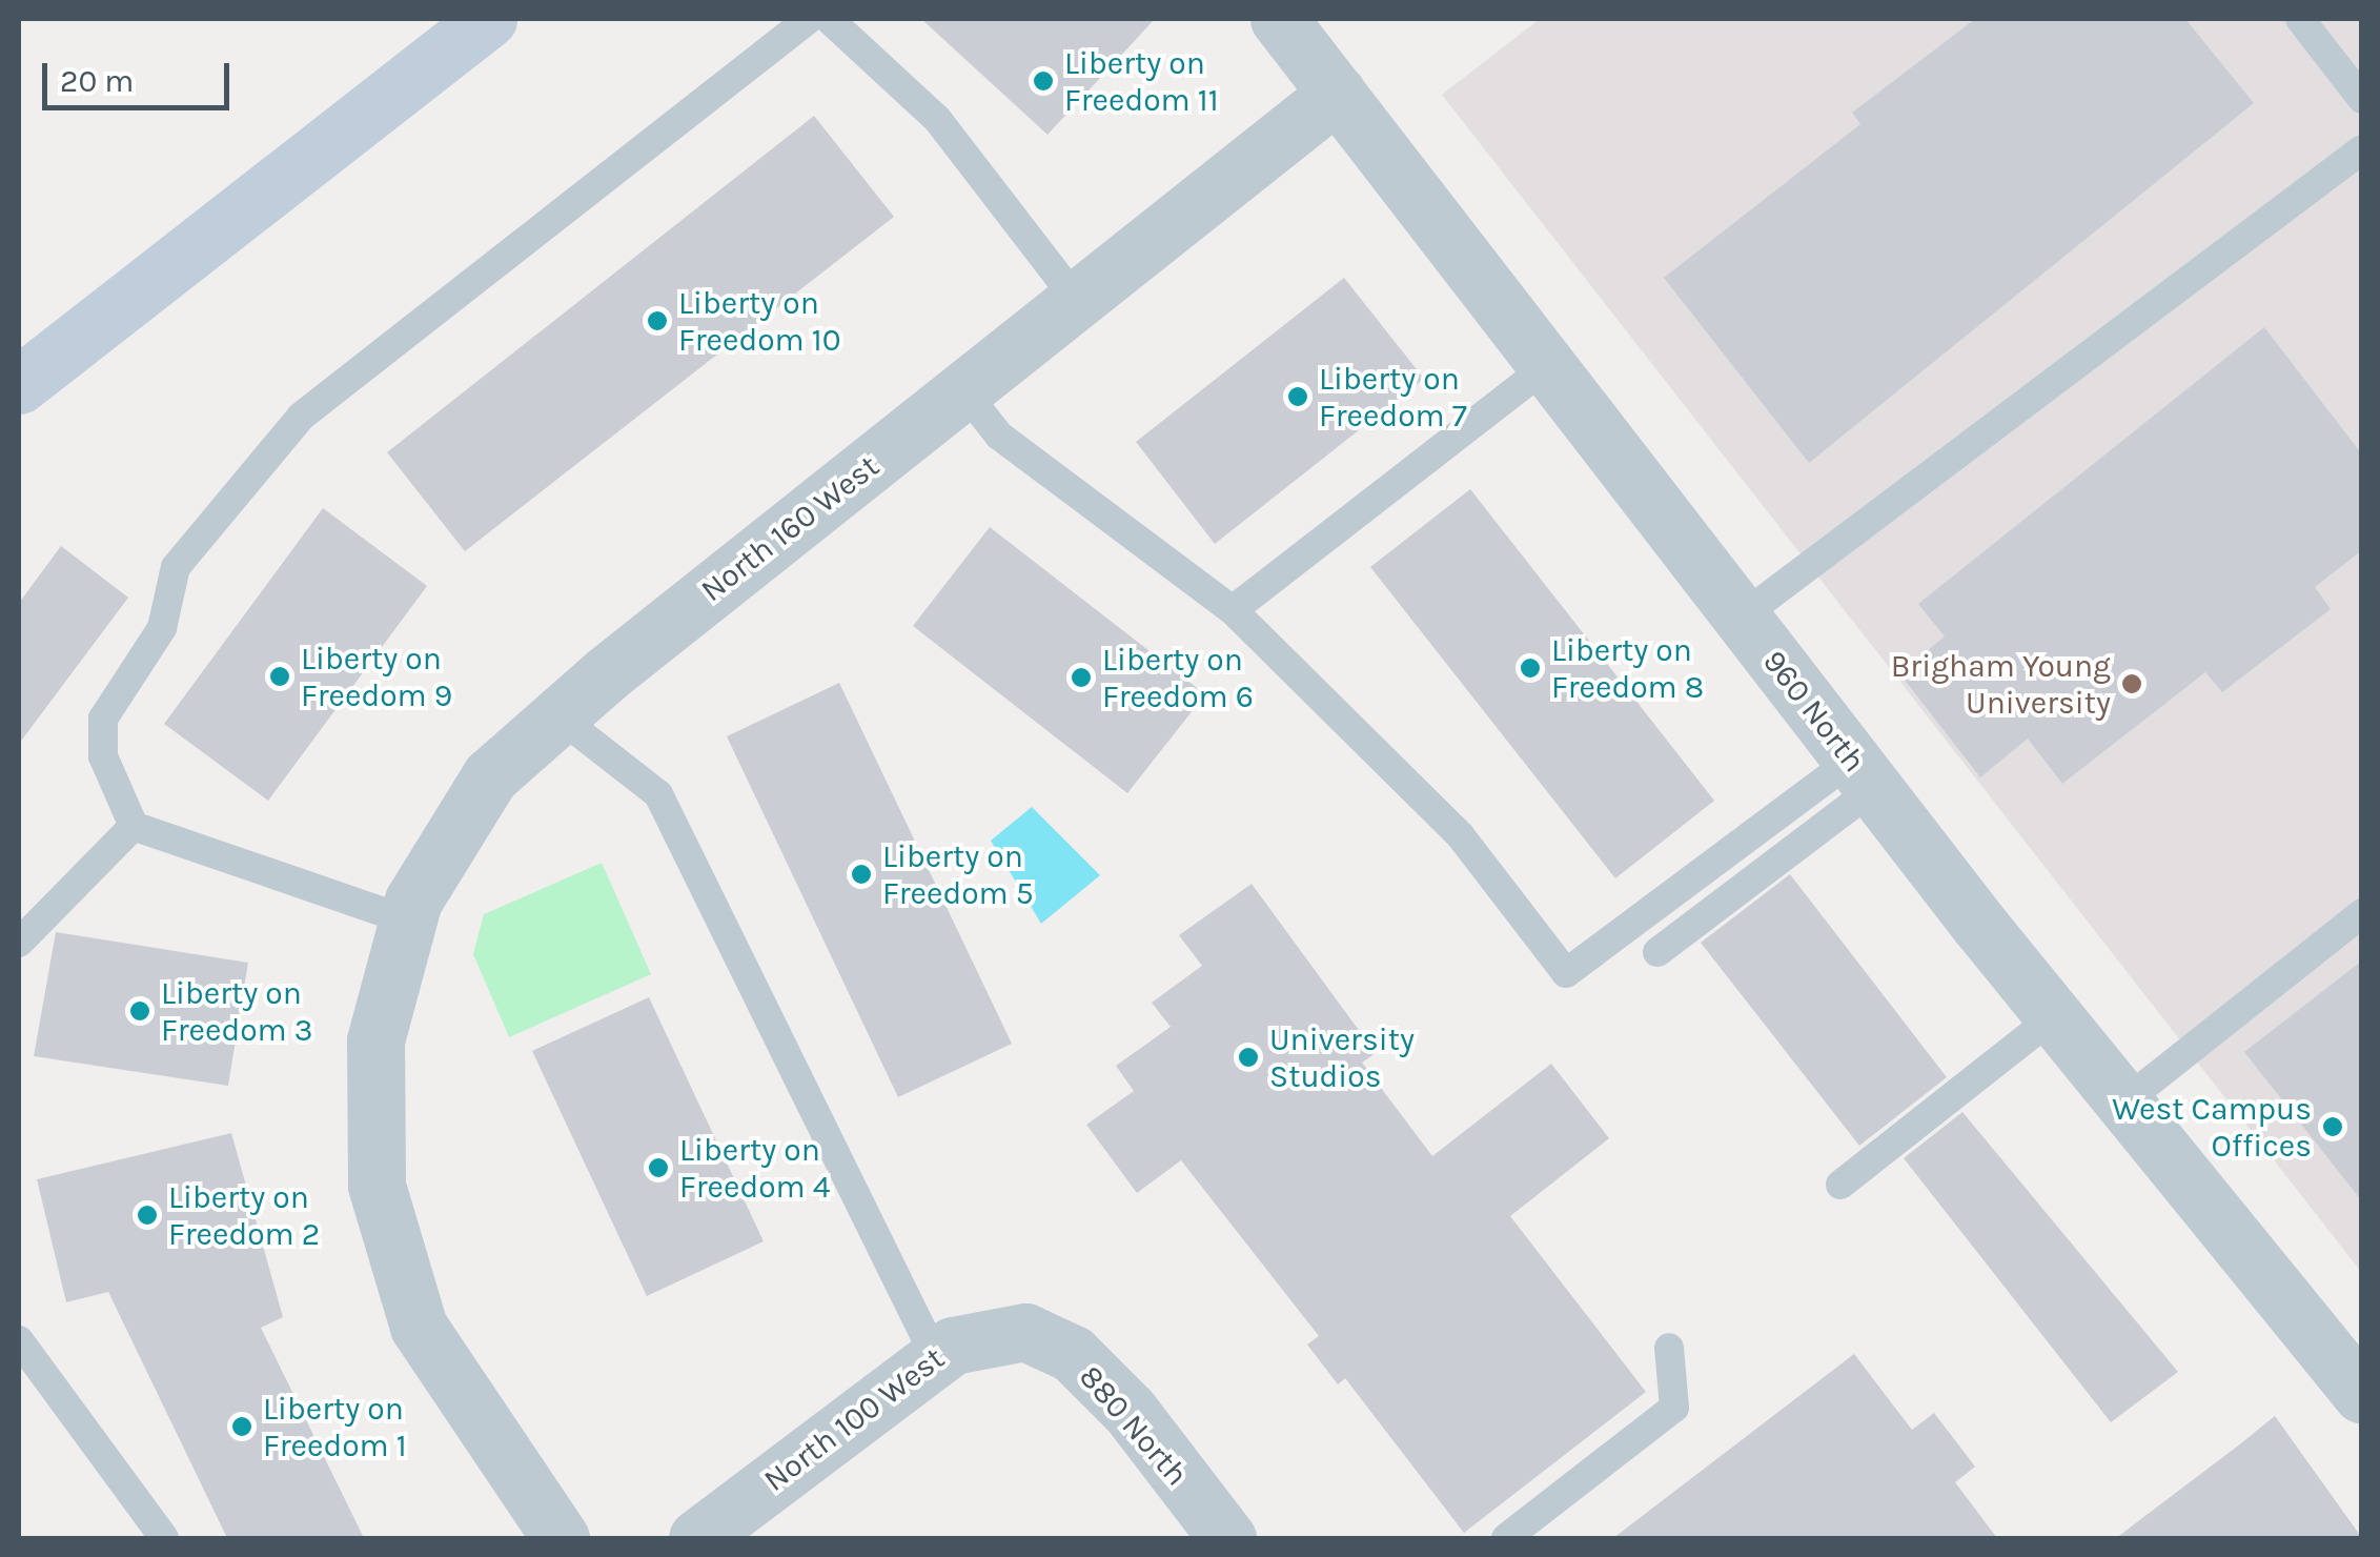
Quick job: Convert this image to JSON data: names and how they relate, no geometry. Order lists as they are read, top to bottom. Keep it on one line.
{"streets":{"street":["North 160 West","960 North","North 100 West","880 North"]},"crossings":[["North 160 West","960 North"],["North 100 West","880 North"]],"places":["Liberty on Freedom 11","Liberty on Freedom 10","Liberty on Freedom 7","Liberty on Freedom 8","Liberty on Freedom 9","Liberty on Freedom 6","Brigham Young University","Liberty on Freedom 5","Liberty on Freedom 3","University Studios","West Campus Offices","Liberty on Freedom 4","Liberty on Freedom 2","Liberty on Freedom 1"],"scale_bar":"20 m"}
